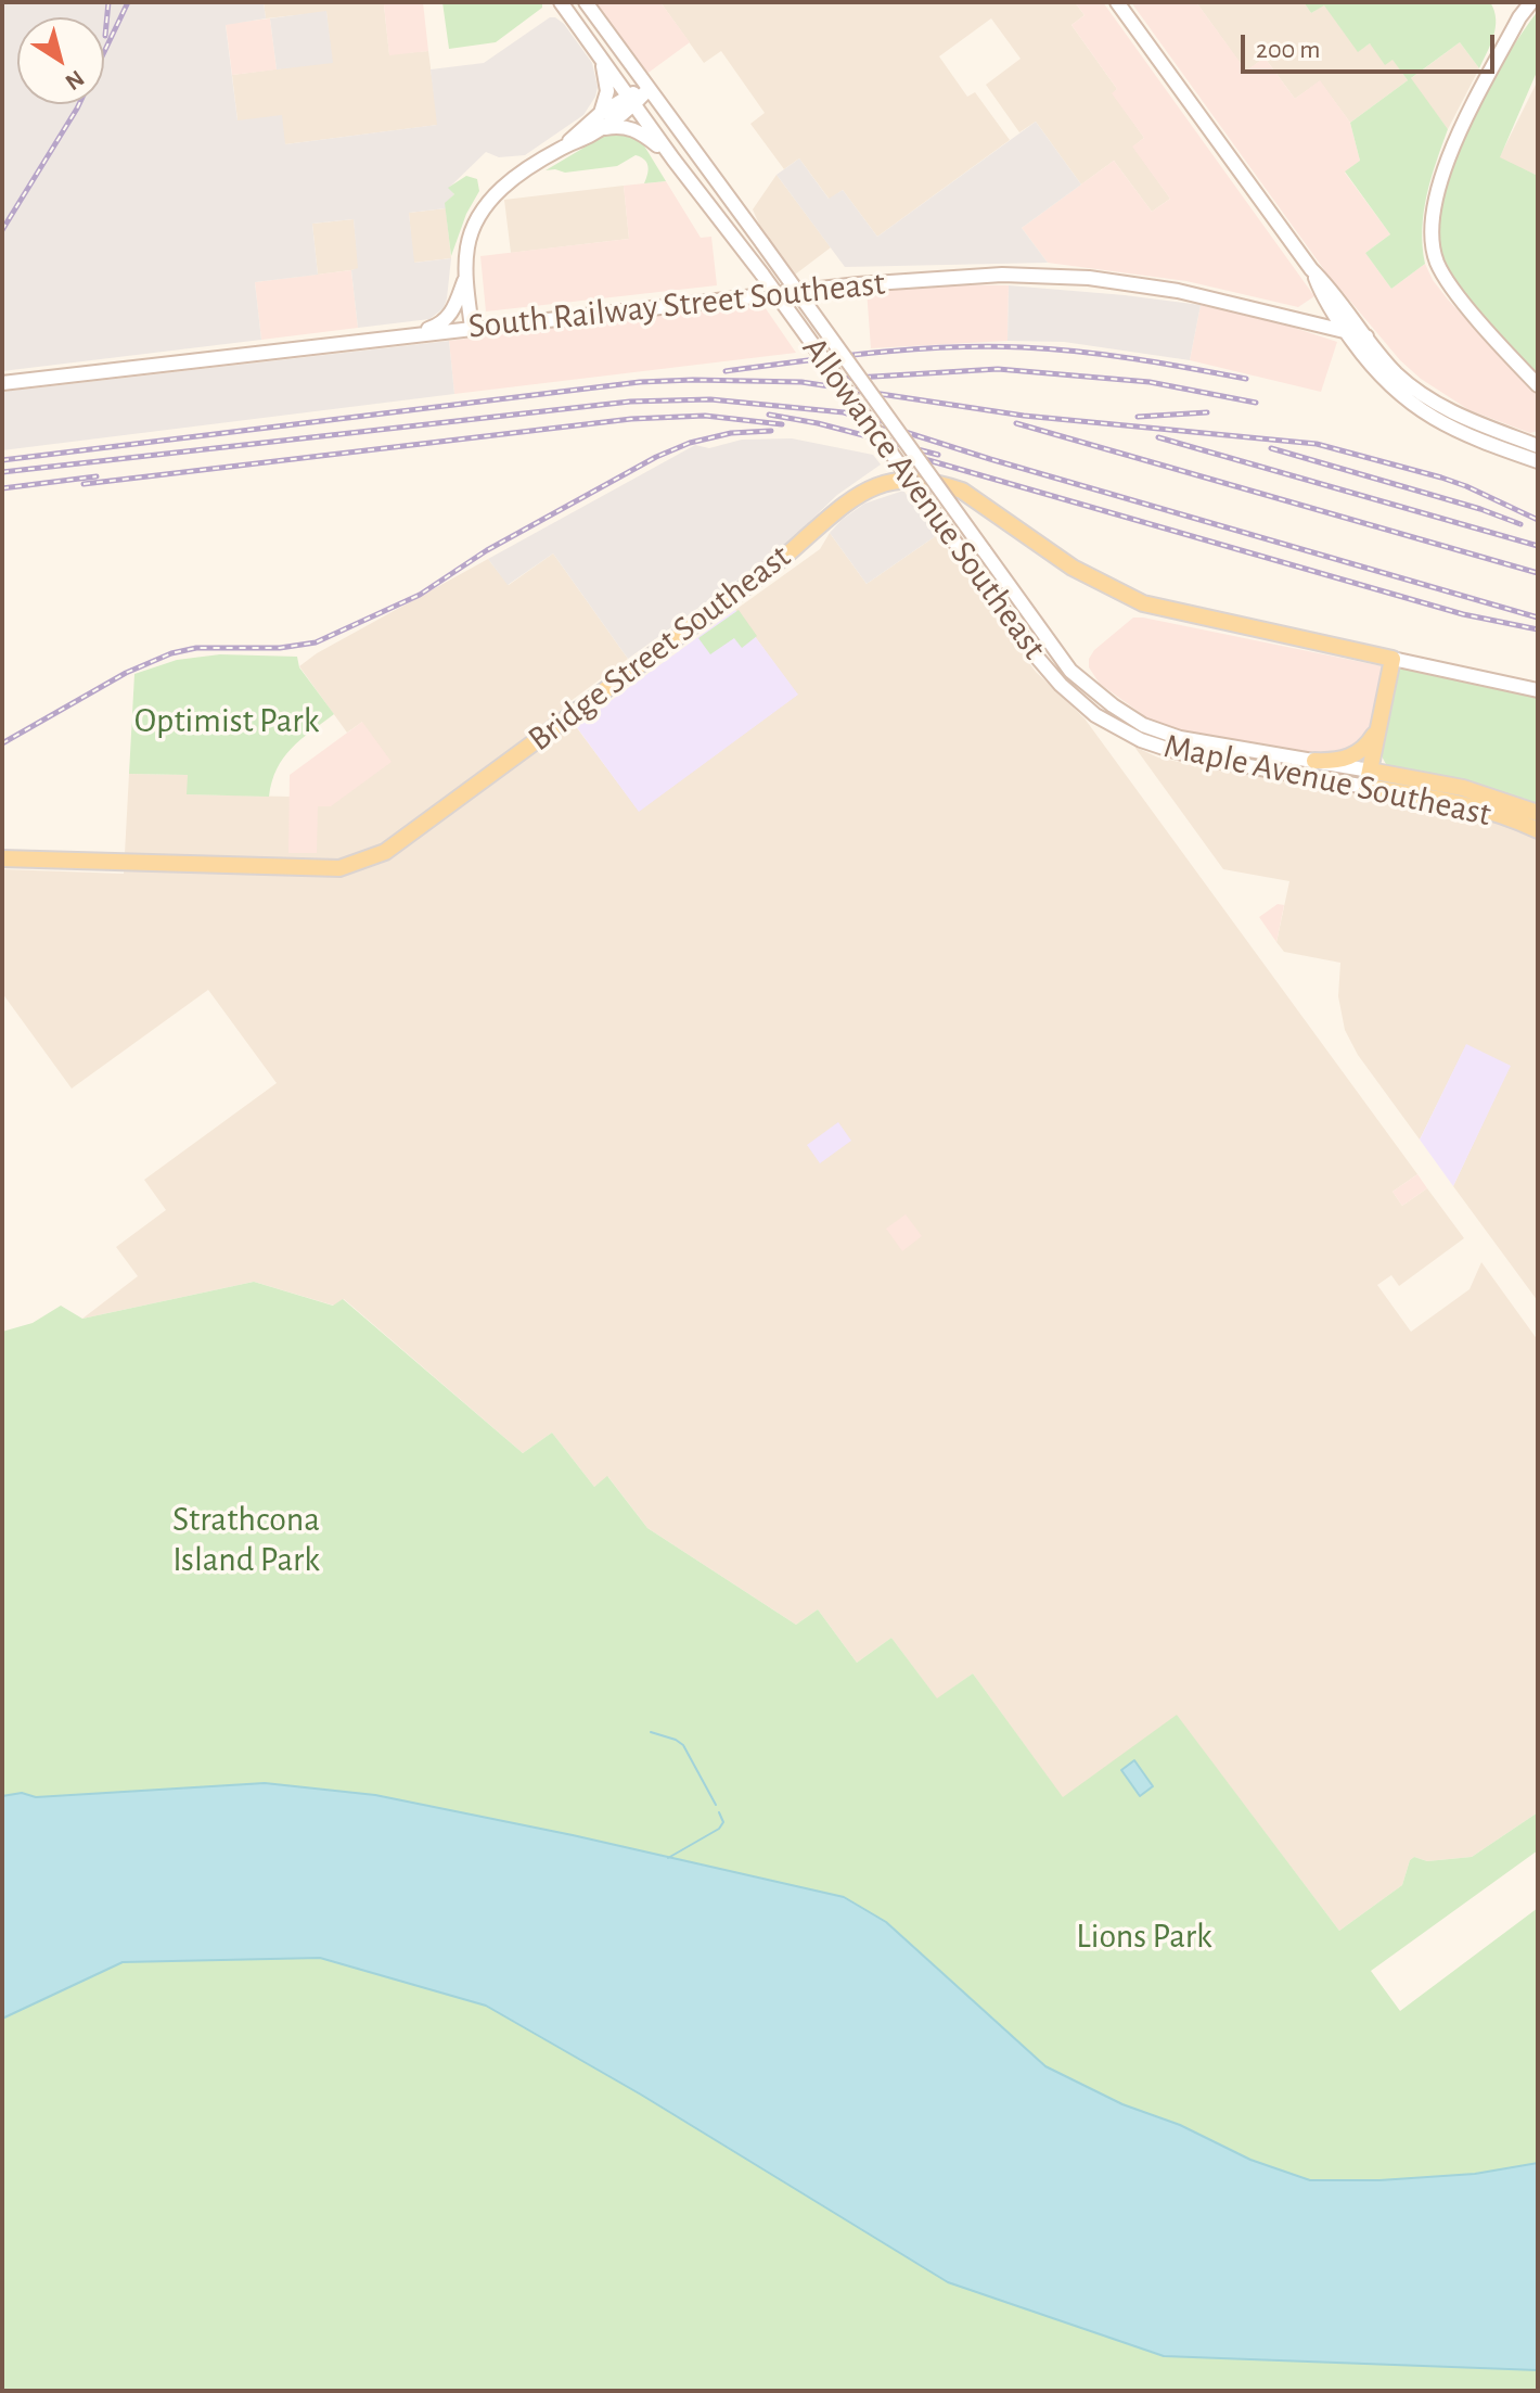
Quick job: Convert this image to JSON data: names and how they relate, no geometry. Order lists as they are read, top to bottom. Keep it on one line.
{"streets":{"main road":["South Railway Street Southeast","Allowance Avenue Southeast","Bridge Street Southeast","Maple Avenue Southeast"]},"crossings":[["Allowance Avenue Southeast","Maple Avenue Southeast"]],"parks":["Optimist Park","Strathcona Island Park","Lions Park"],"scale_bar":"200 m","north":"bottom right"}
